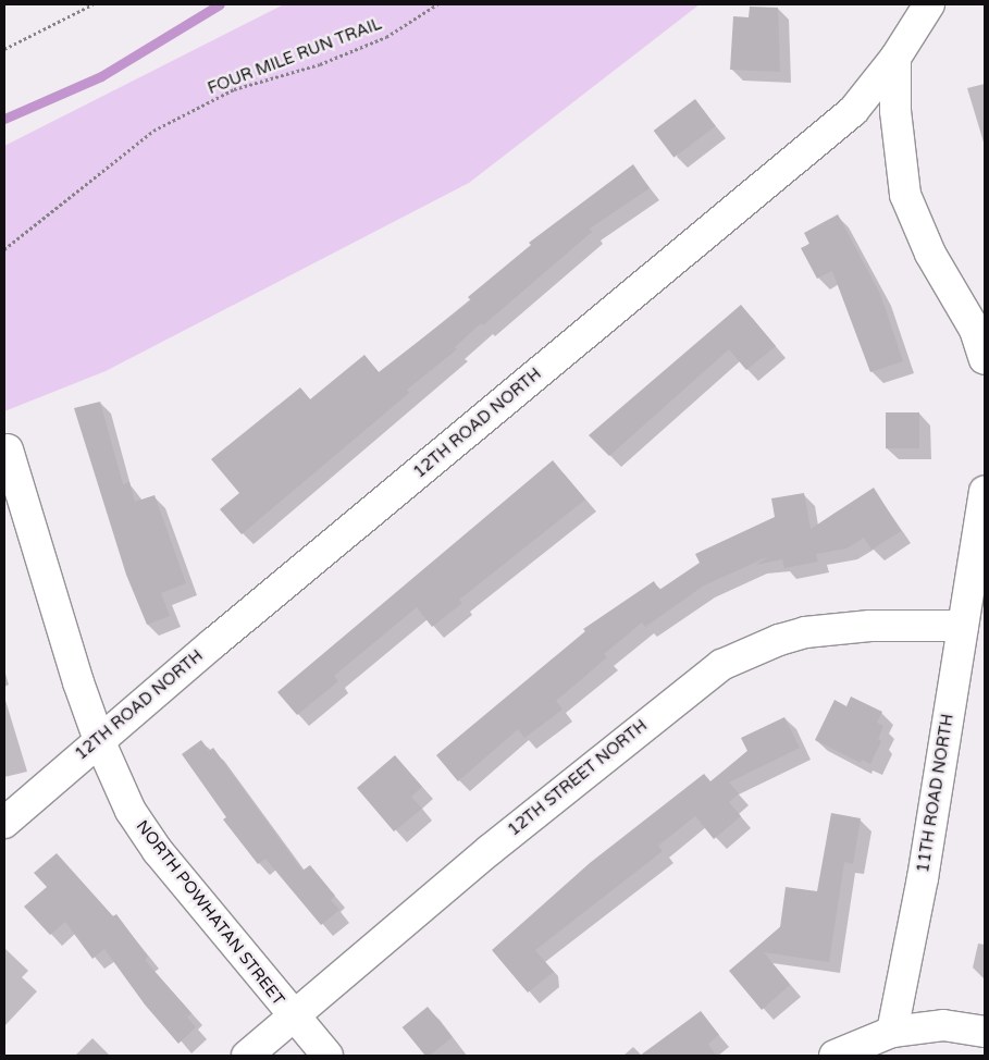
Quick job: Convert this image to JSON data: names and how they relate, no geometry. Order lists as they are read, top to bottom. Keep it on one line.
{"streets":{"street":["12TH ROAD NORTH","12TH STREET NORTH","11TH ROAD NORTH","NORTH POWHATAN STREET"],"path":["FOUR MILE RUN TRAIL"]},"crossings":[["12TH ROAD NORTH","NORTH POWHATAN STREET"],["12TH STREET NORTH","11TH ROAD NORTH"],["12TH STREET NORTH","NORTH POWHATAN STREET"]]}
